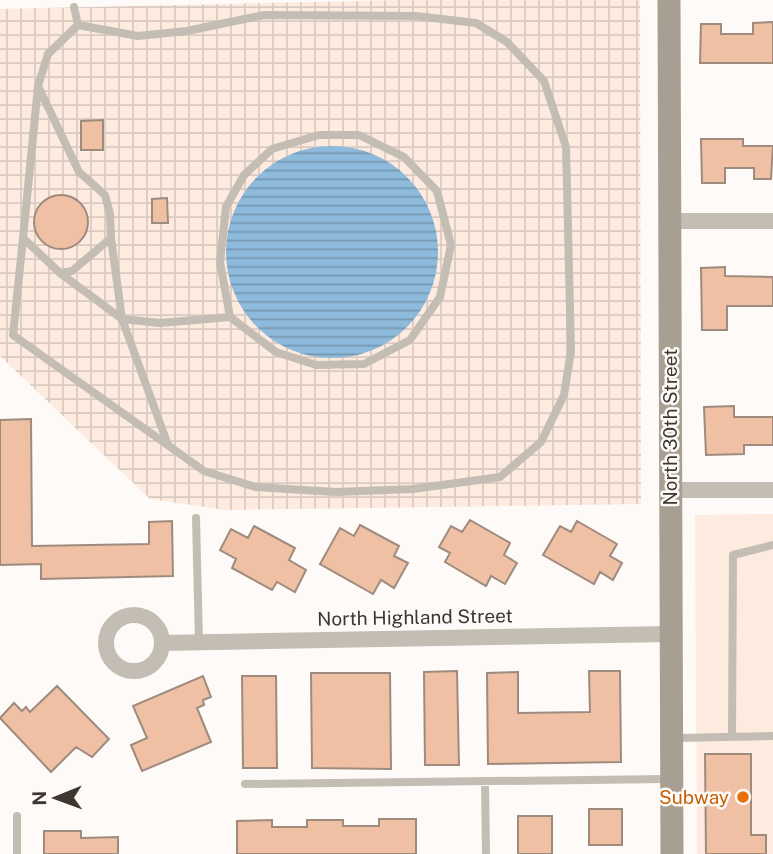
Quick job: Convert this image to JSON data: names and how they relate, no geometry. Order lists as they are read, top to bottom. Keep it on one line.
{"streets":{"main road":["North 30th Street"],"street":["North Highland Street"]},"crossings":[["North 30th Street","North Highland Street"]],"places":["Subway"],"north":"left"}
